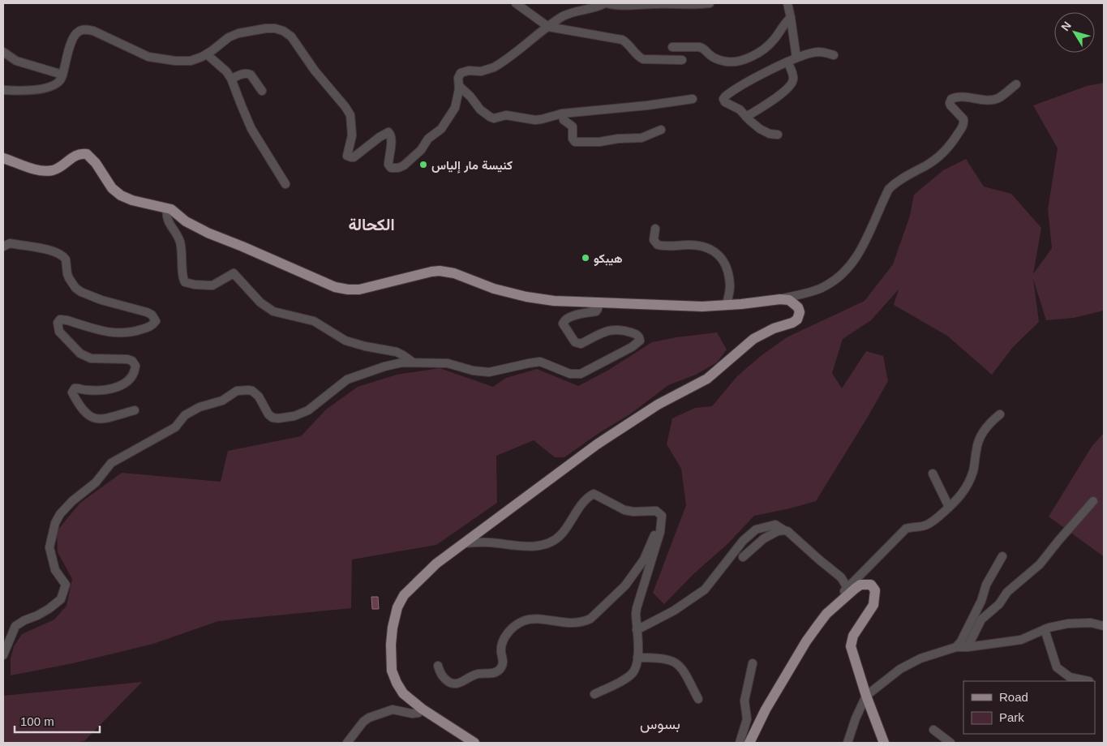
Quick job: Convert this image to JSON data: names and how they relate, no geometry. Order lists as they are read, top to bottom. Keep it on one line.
{"districts":["الكحالة","بسوس"],"places":["كنيسة مار إلياس","هيبكو"],"legend":["Road","Park"],"scale_bar":"100 m","north":"top left"}
